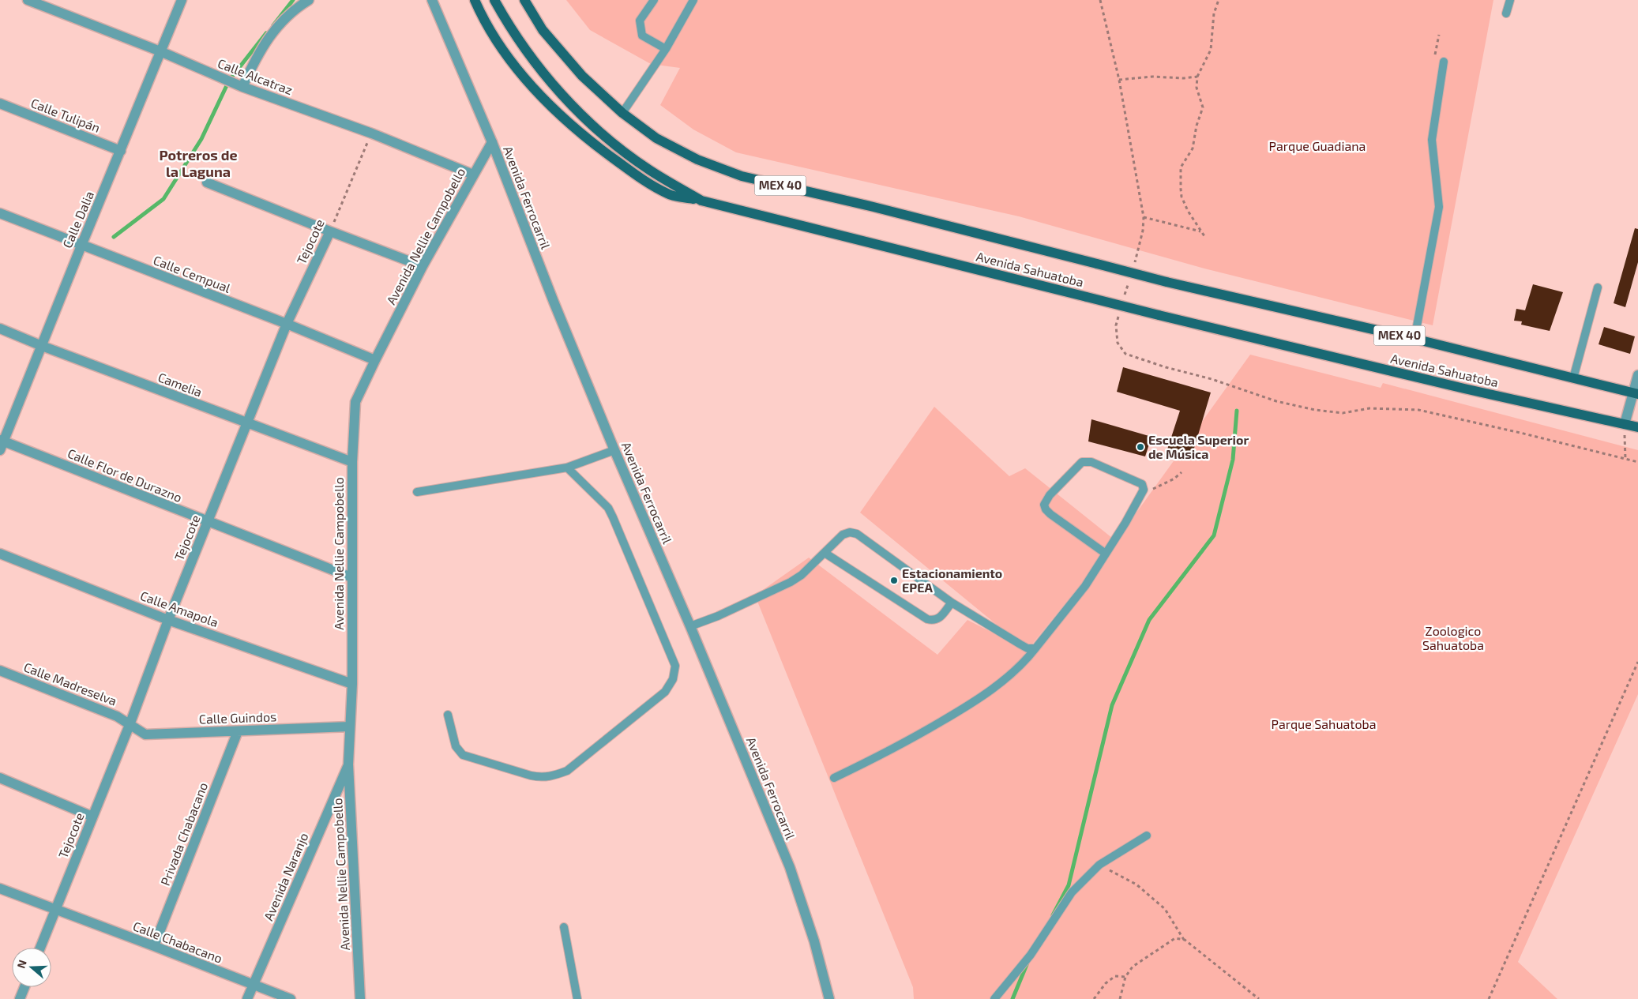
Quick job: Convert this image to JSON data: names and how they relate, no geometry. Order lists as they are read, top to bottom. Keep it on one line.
{"streets":{"main road":["MEX 40","Avenida Sahuatoba"],"street":["Calle Alcatraz","Calle Tulipán","Avenida Ferrocarril","Calle Dalia","Avenida Nellie Campobello","Tejocote","Calle Cempual","Camelia","Calle Flor de Durazno","Calle Amapola","Calle Madreselva","Calle Guindos","Privada Chabacano","Avenida Naranjo","Calle Chabacano"]},"crossings":[["Calle Alcatraz","Calle Dalia"],["Calle Alcatraz","Avenida Nellie Campobello"],["Calle Alcatraz","Tejocote"],["Calle Tulipán","Calle Dalia"],["Avenida Ferrocarril","Avenida Nellie Campobello"],["Calle Dalia","Calle Cempual"],["Calle Dalia","Camelia"],["Calle Dalia","Calle Flor de Durazno"],["Avenida Nellie Campobello","Calle Cempual"],["Avenida Nellie Campobello","Camelia"],["Avenida Nellie Campobello","Calle Flor de Durazno"],["Avenida Nellie Campobello","Calle Amapola"],["Avenida Nellie Campobello","Calle Guindos"],["Avenida Nellie Campobello","Avenida Naranjo"],["Tejocote","Calle Cempual"],["Tejocote","Camelia"],["Tejocote","Calle Flor de Durazno"],["Tejocote","Calle Amapola"],["Tejocote","Calle Madreselva"],["Tejocote","Calle Guindos"],["Tejocote","Calle Chabacano"],["Calle Madreselva","Calle Guindos"],["Calle Guindos","Privada Chabacano"],["Privada Chabacano","Calle Chabacano"],["Avenida Naranjo","Calle Chabacano"]],"districts":["Potreros de la Laguna"],"parks":["Parque Guadiana","Zoologico Sahuatoba","Parque Sahuatoba"],"places":["Escuela Superior de Música","Estacionamiento EPEA"],"north":"left"}
